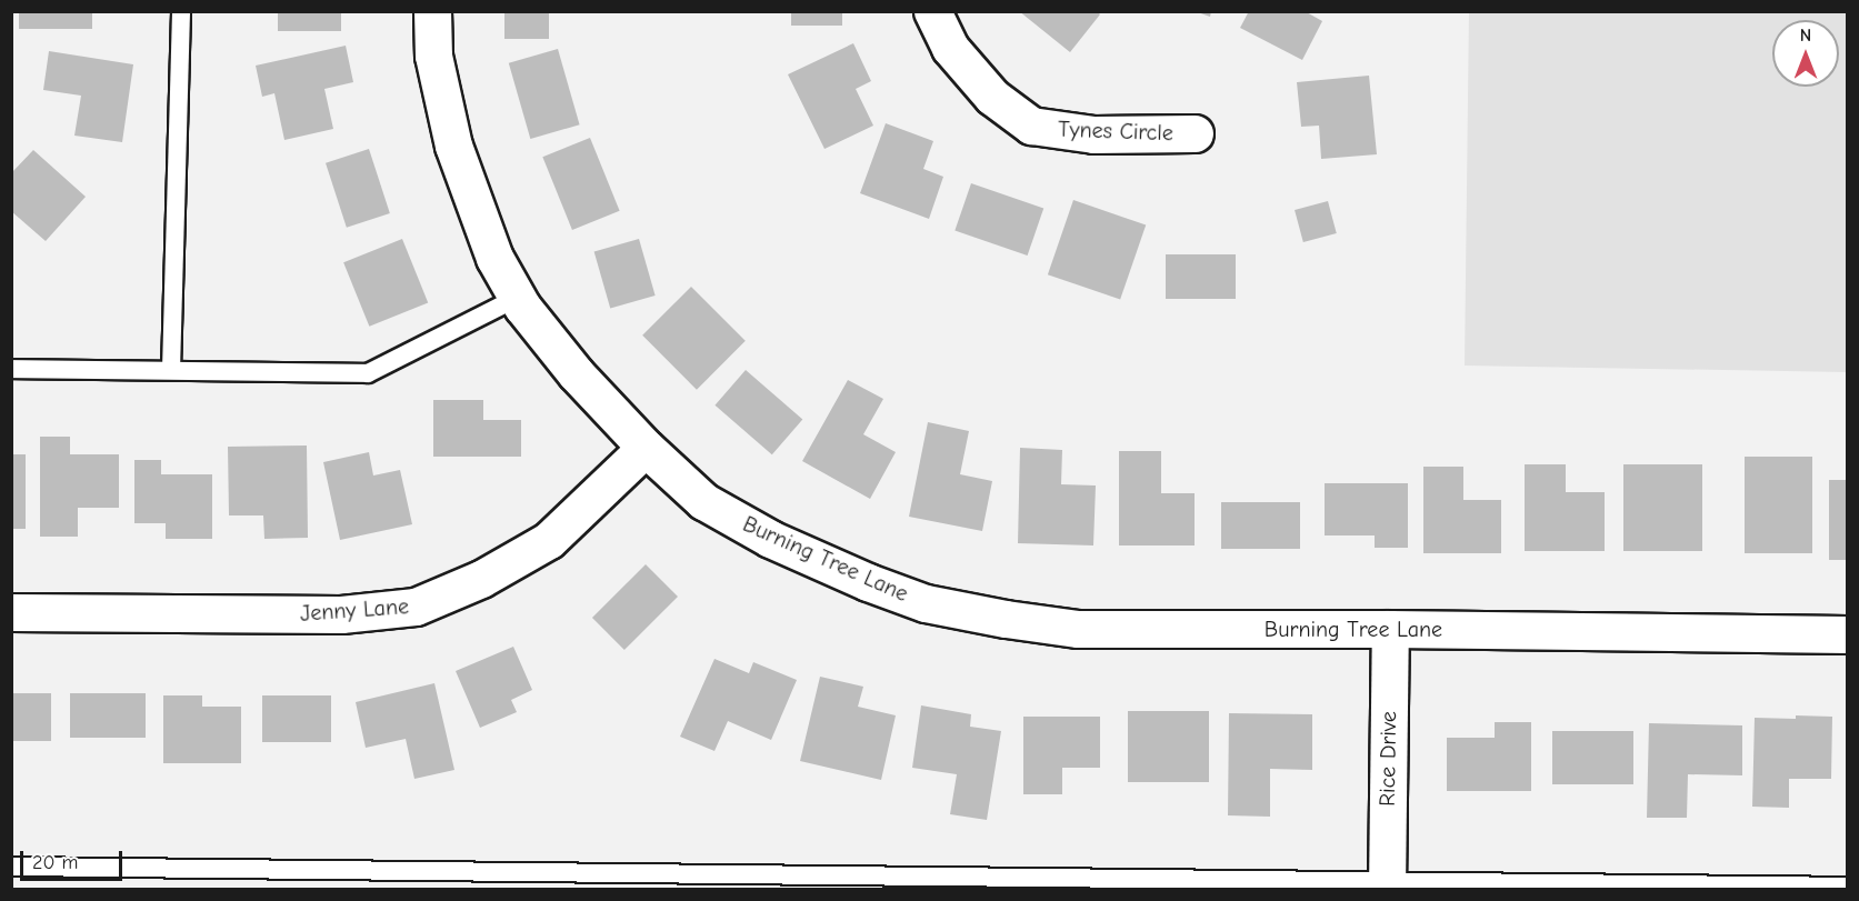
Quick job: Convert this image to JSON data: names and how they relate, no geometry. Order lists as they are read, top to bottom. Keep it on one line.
{"streets":{"street":["Tynes Circle","Burning Tree Lane","Jenny Lane","Rice Drive"]},"crossings":[["Burning Tree Lane","Jenny Lane"],["Burning Tree Lane","Rice Drive"]],"scale_bar":"20 m","north":"top"}
